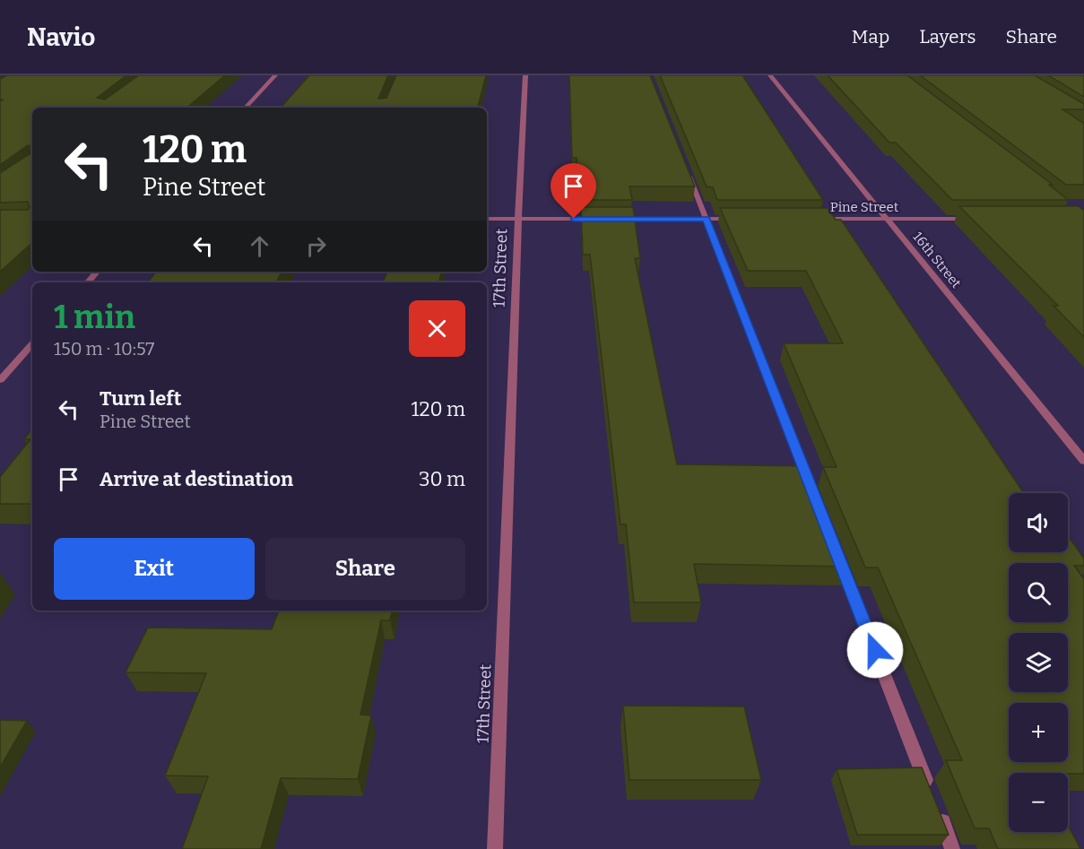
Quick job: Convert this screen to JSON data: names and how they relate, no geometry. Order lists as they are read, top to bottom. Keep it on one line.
{"streets":{"street":["Pine Street","16th Street","17th Street"]},"crossings":[["Pine Street","16th Street"]],"page":{"header":"Navio","nav":["Map","Layers","Share"],"turn":["120 m","Pine Street"],"heading":["1 min","150 m · 10:57"],"list":[{"name":"Turn left","note":"Pine Street","value":"120 m"},{"name":"Arrive at destination","value":"30 m"}],"map_buttons":["+","−"],"buttons":["Exit","Share"]}}
